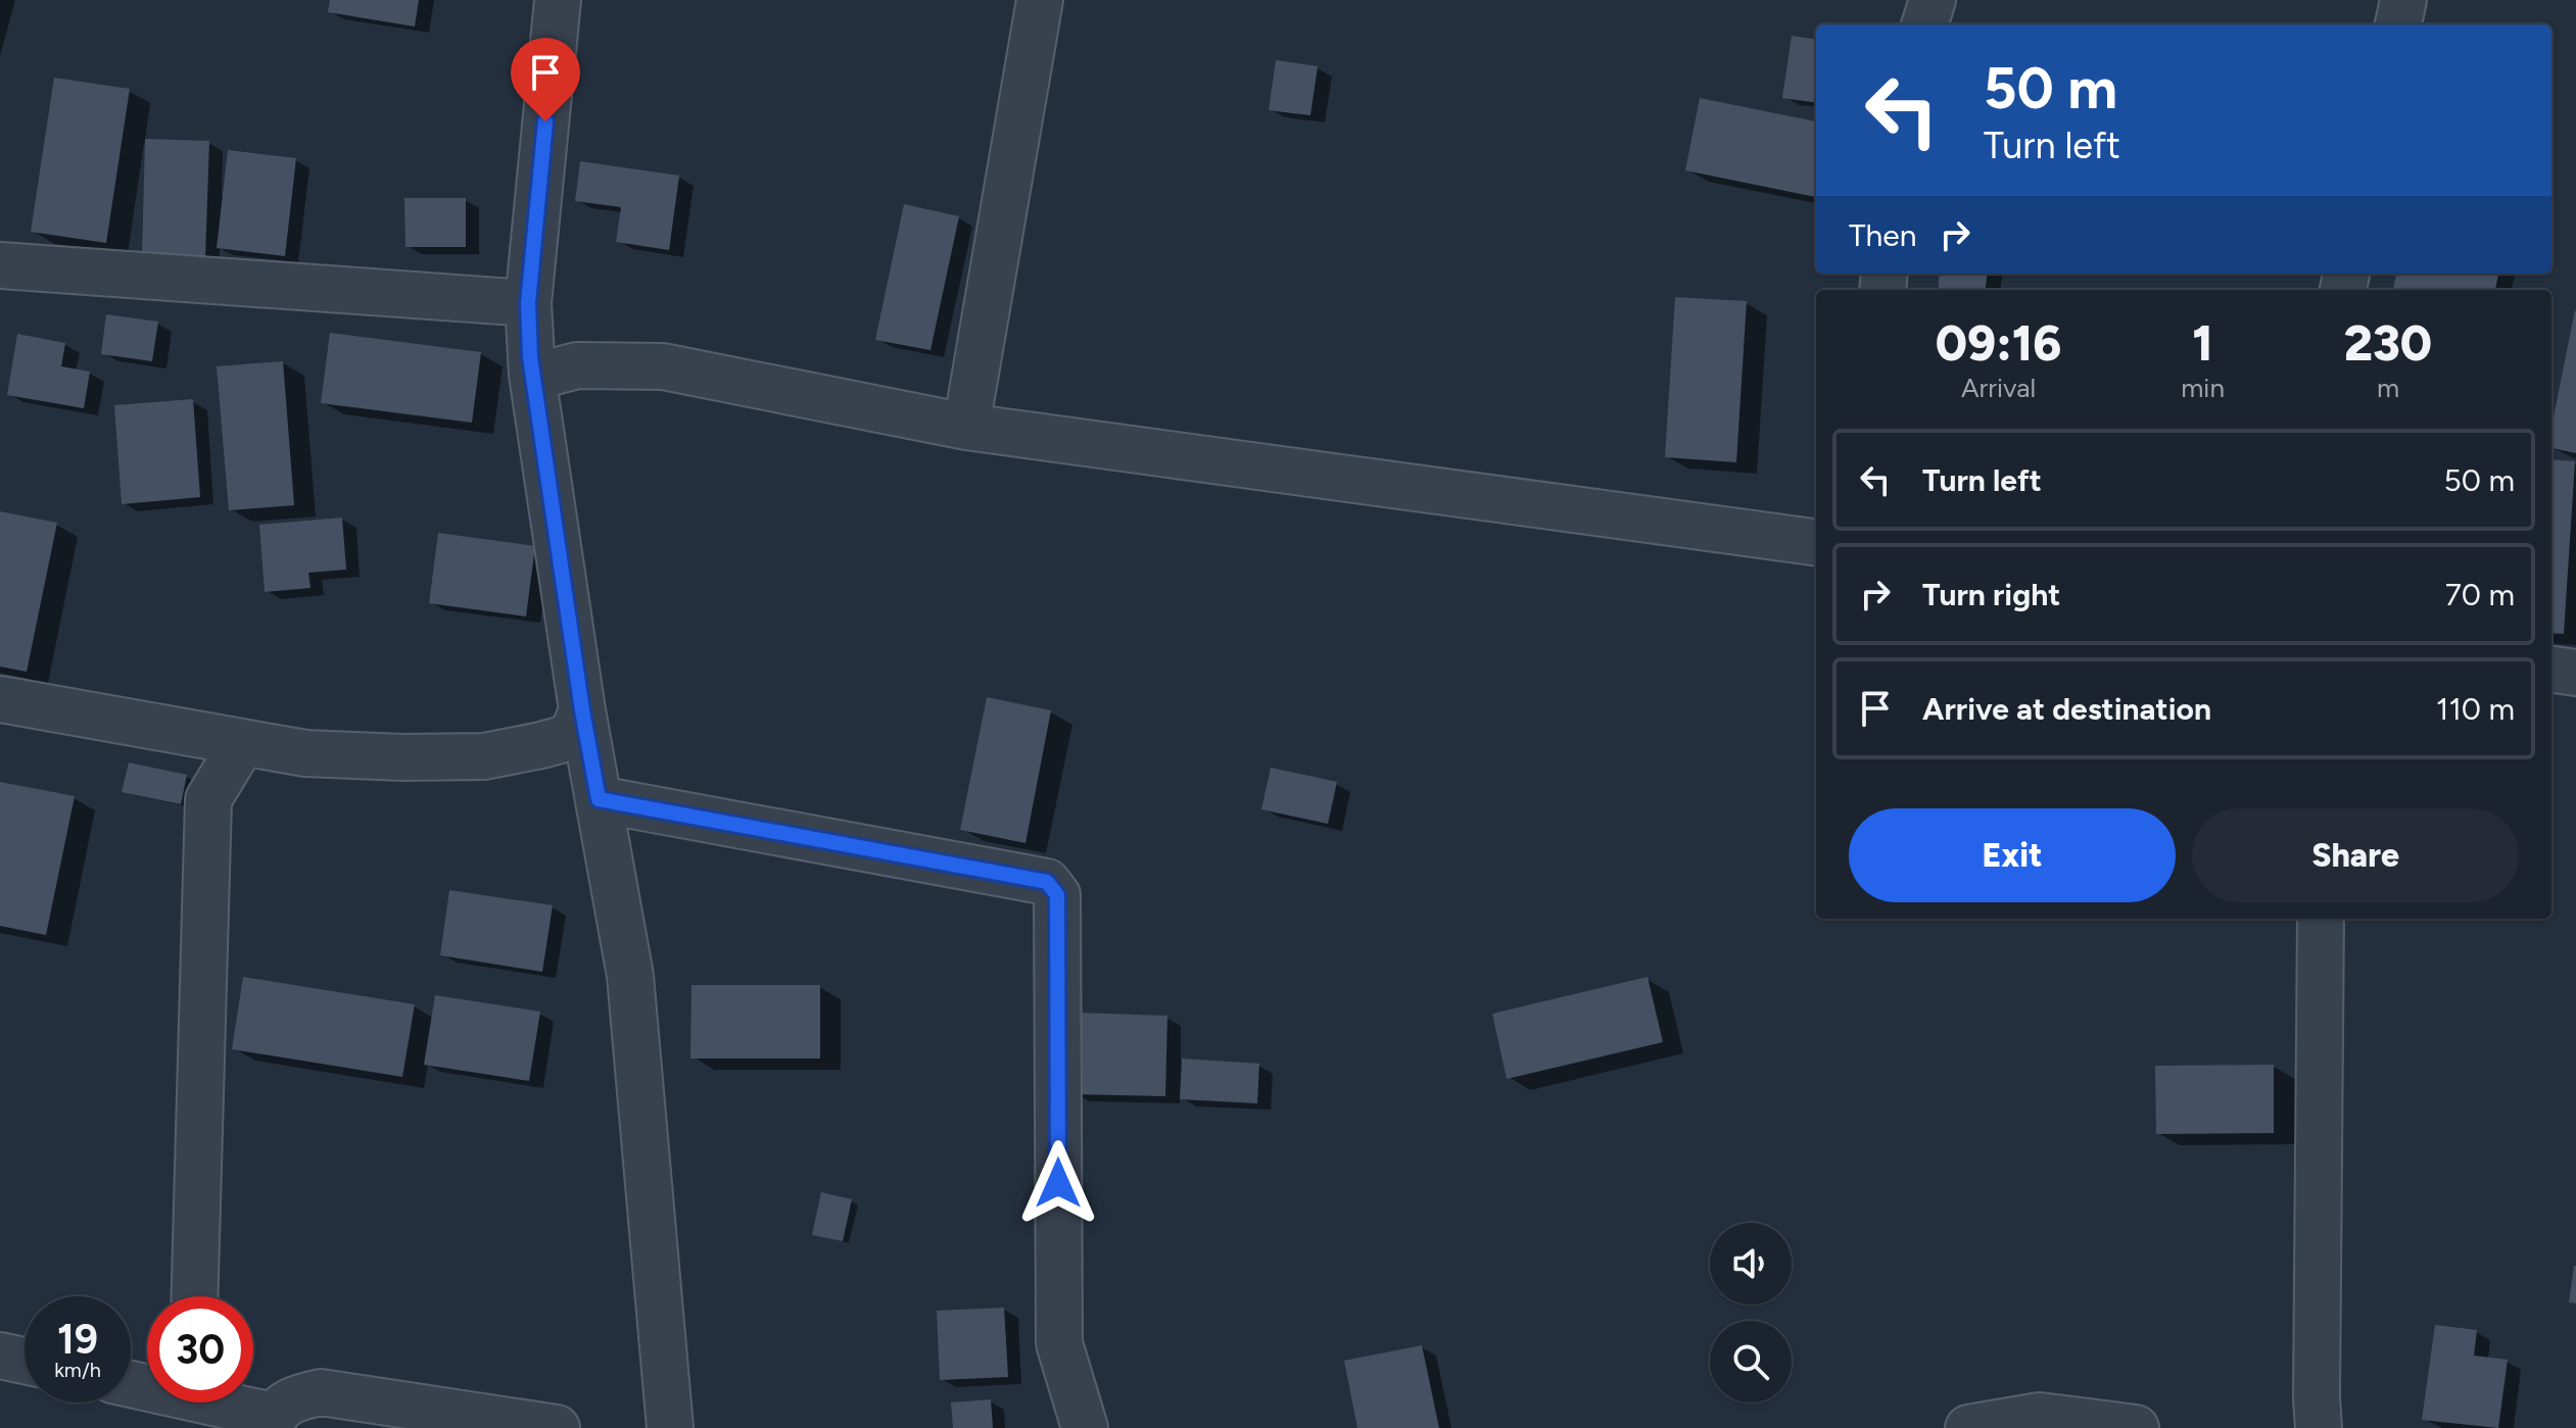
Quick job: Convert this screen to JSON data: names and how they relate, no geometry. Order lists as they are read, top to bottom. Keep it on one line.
{"page":{"turn":["50 m","Turn left"],"then":"Then","eta":["09:16","Arrival","1","min","230","m"],"list":[{"name":"Turn left","value":"50 m"},{"name":"Turn right","value":"70 m"},{"name":"Arrive at destination","value":"110 m"}],"buttons":["Exit","Share"],"speed":"19 km/h","limit":"30"}}
